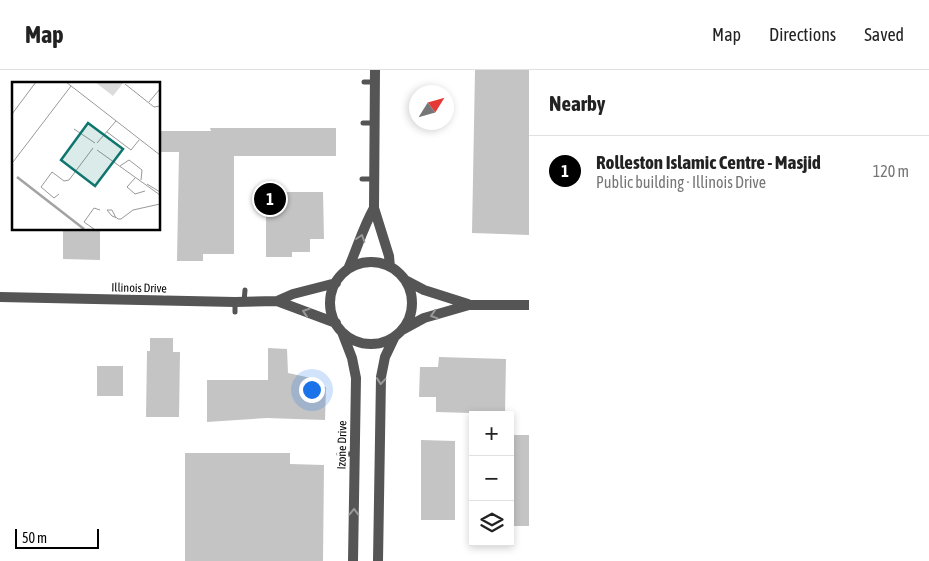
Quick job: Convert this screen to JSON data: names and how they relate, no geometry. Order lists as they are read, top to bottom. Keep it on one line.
{"streets":{"street":["Illinois Drive","Izone Drive"]},"crossings":[["Illinois Drive","Izone Drive"]],"scale_bar":"50 m","north":"top right","page":{"header":"Map","nav":["Map","Directions","Saved"],"heading":"Nearby","list":[{"mark":"1","name":"Rolleston Islamic Centre - Masjid","note":"Public building · Illinois Drive","value":"120 m"}],"pins":"1","map_buttons":["+","−"],"scale":"50 m"}}
